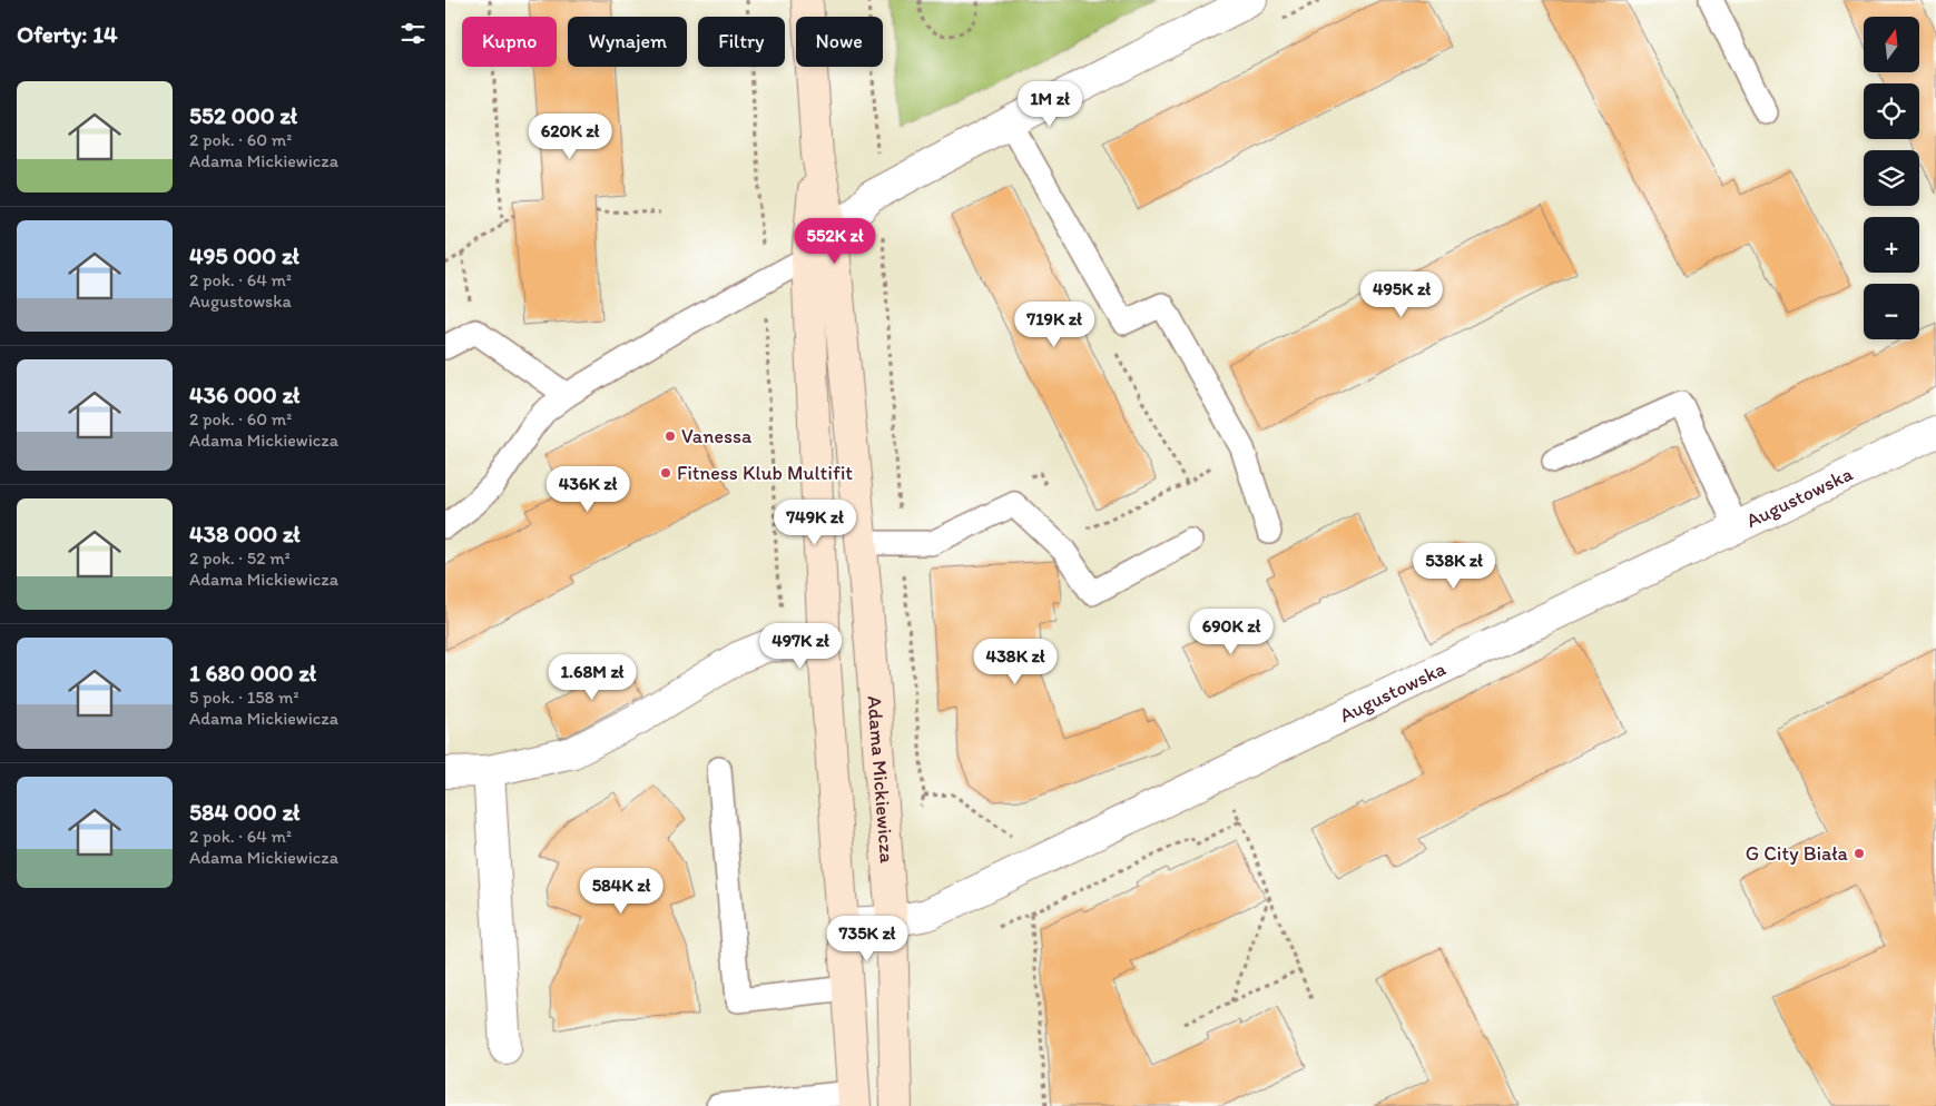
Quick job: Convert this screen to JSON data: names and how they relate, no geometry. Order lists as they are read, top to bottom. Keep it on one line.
{"streets":{"street":["Augustowska","Adama Mickiewicza"]},"crossings":[["Augustowska","Adama Mickiewicza"]],"places":["Vanessa","Fitness Klub Multifit","G City Biała"],"north":"top","page":{"heading":"Oferty: 14","map_buttons":["+","−"],"chip":["Kupno","Wynajem","Filtry","Nowe"],"list":[{"name":"552 000 zł","note":"2 pok. · 60 m² · Adama Mickiewicza"},{"name":"495 000 zł","note":"2 pok. · 64 m² · Augustowska"},{"name":"436 000 zł","note":"2 pok. · 60 m² · Adama Mickiewicza"},{"name":"438 000 zł","note":"2 pok. · 52 m² · Adama Mickiewicza"},{"name":"1 680 000 zł","note":"5 pok. · 158 m² · Adama Mickiewicza"},{"name":"584 000 zł","note":"2 pok. · 64 m² · Adama Mickiewicza"}],"price":["1M zł","620K zł","552K zł","495K zł","719K zł","436K zł","749K zł","538K zł","690K zł","497K zł","438K zł","1.68M zł","584K zł","735K zł"]}}
